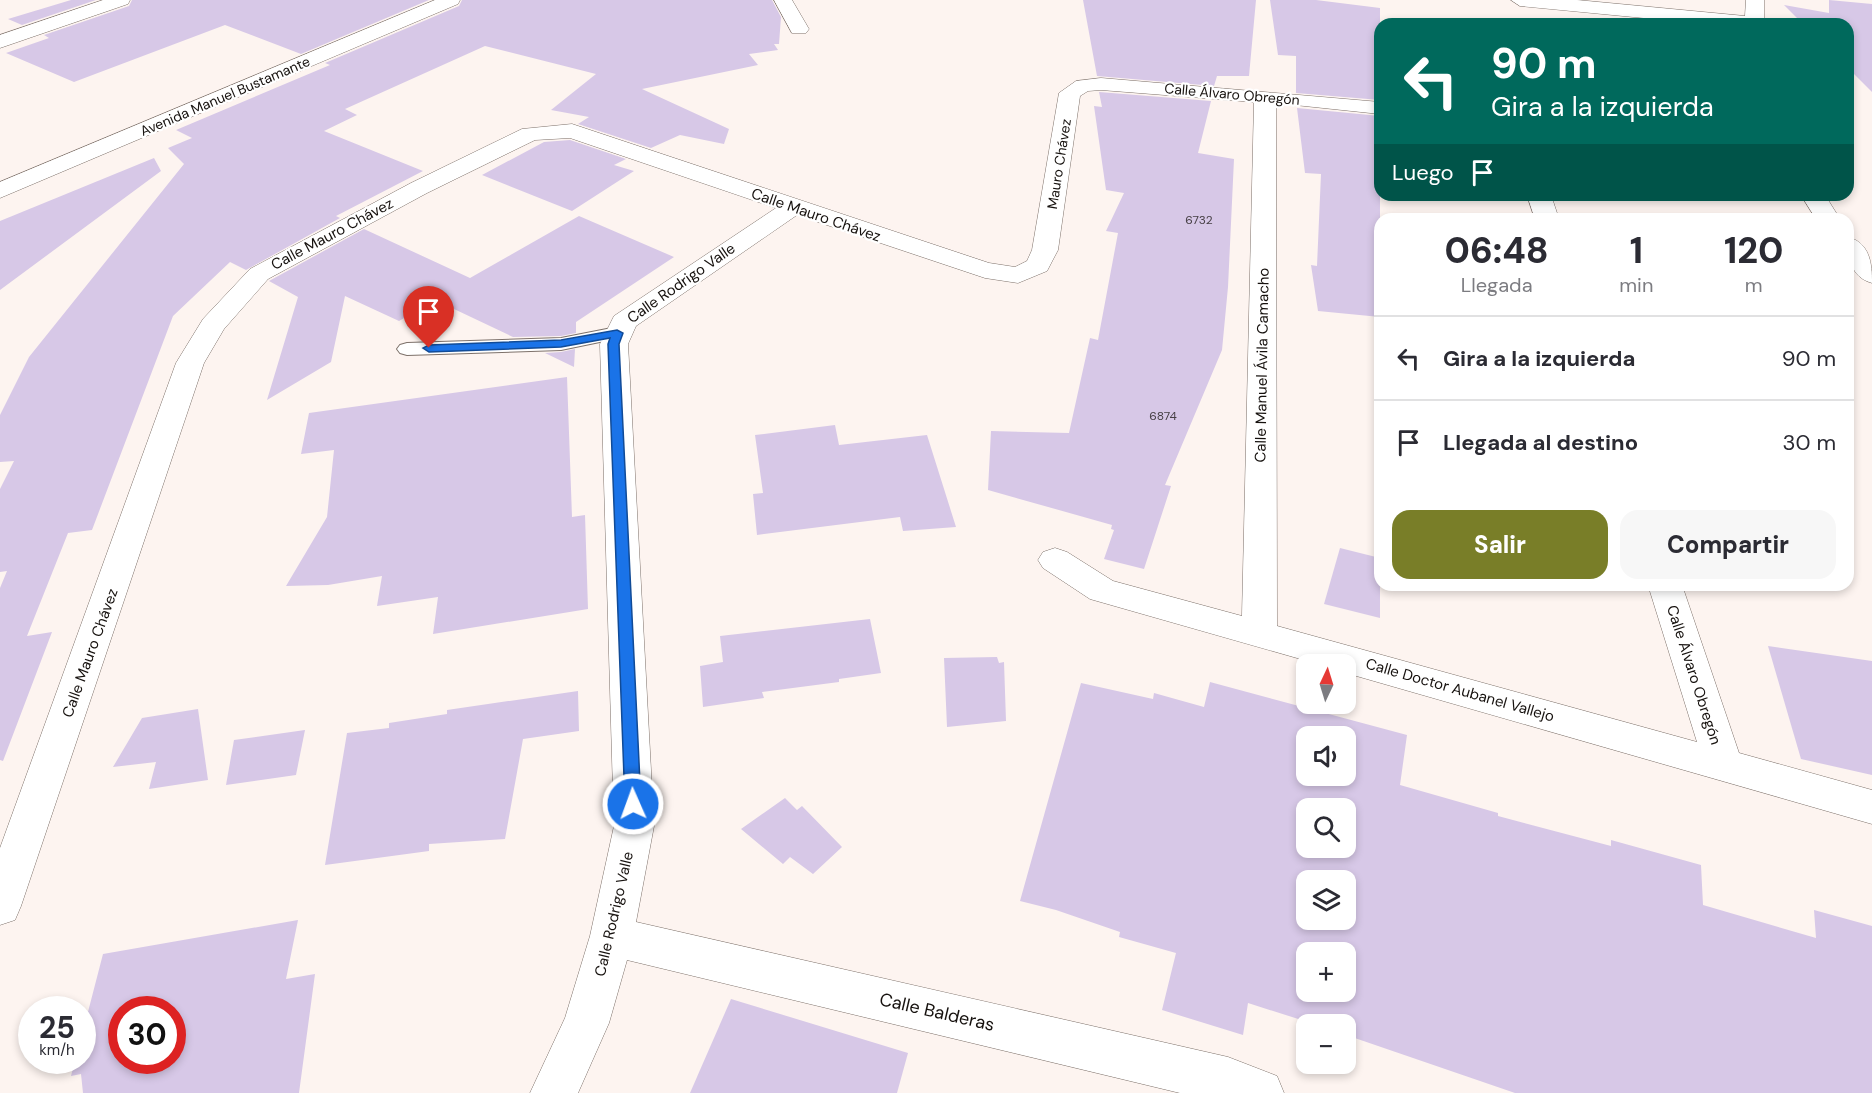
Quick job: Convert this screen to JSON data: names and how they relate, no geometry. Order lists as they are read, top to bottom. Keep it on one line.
{"streets":{"street":["Calle Álvaro Obregón","Avenida Manuel Bustamante","Mauro Chávez","Calle Mauro Chávez","Calle Rodrigo Valle","Calle Manuel Ávila Camacho","Calle Doctor Aubanel Vallejo","Calle Balderas"]},"crossings":[["Calle Álvaro Obregón","Mauro Chávez"],["Calle Álvaro Obregón","Calle Manuel Ávila Camacho"],["Calle Álvaro Obregón","Calle Doctor Aubanel Vallejo"],["Mauro Chávez","Calle Mauro Chávez"],["Calle Mauro Chávez","Calle Rodrigo Valle"],["Calle Rodrigo Valle","Calle Balderas"],["Calle Manuel Ávila Camacho","Calle Doctor Aubanel Vallejo"]],"house_numbers":["6732","6874"],"north":"top","page":{"turn":["90 m","Gira a la izquierda"],"then":"Luego","eta":["06:48","Llegada","1","min","120","m"],"list":[{"name":"Gira a la izquierda","value":"90 m"},{"name":"Llegada al destino","value":"30 m"}],"buttons":["Salir","Compartir"],"map_buttons":["+","−"],"speed":"25 km/h","limit":"30"}}
